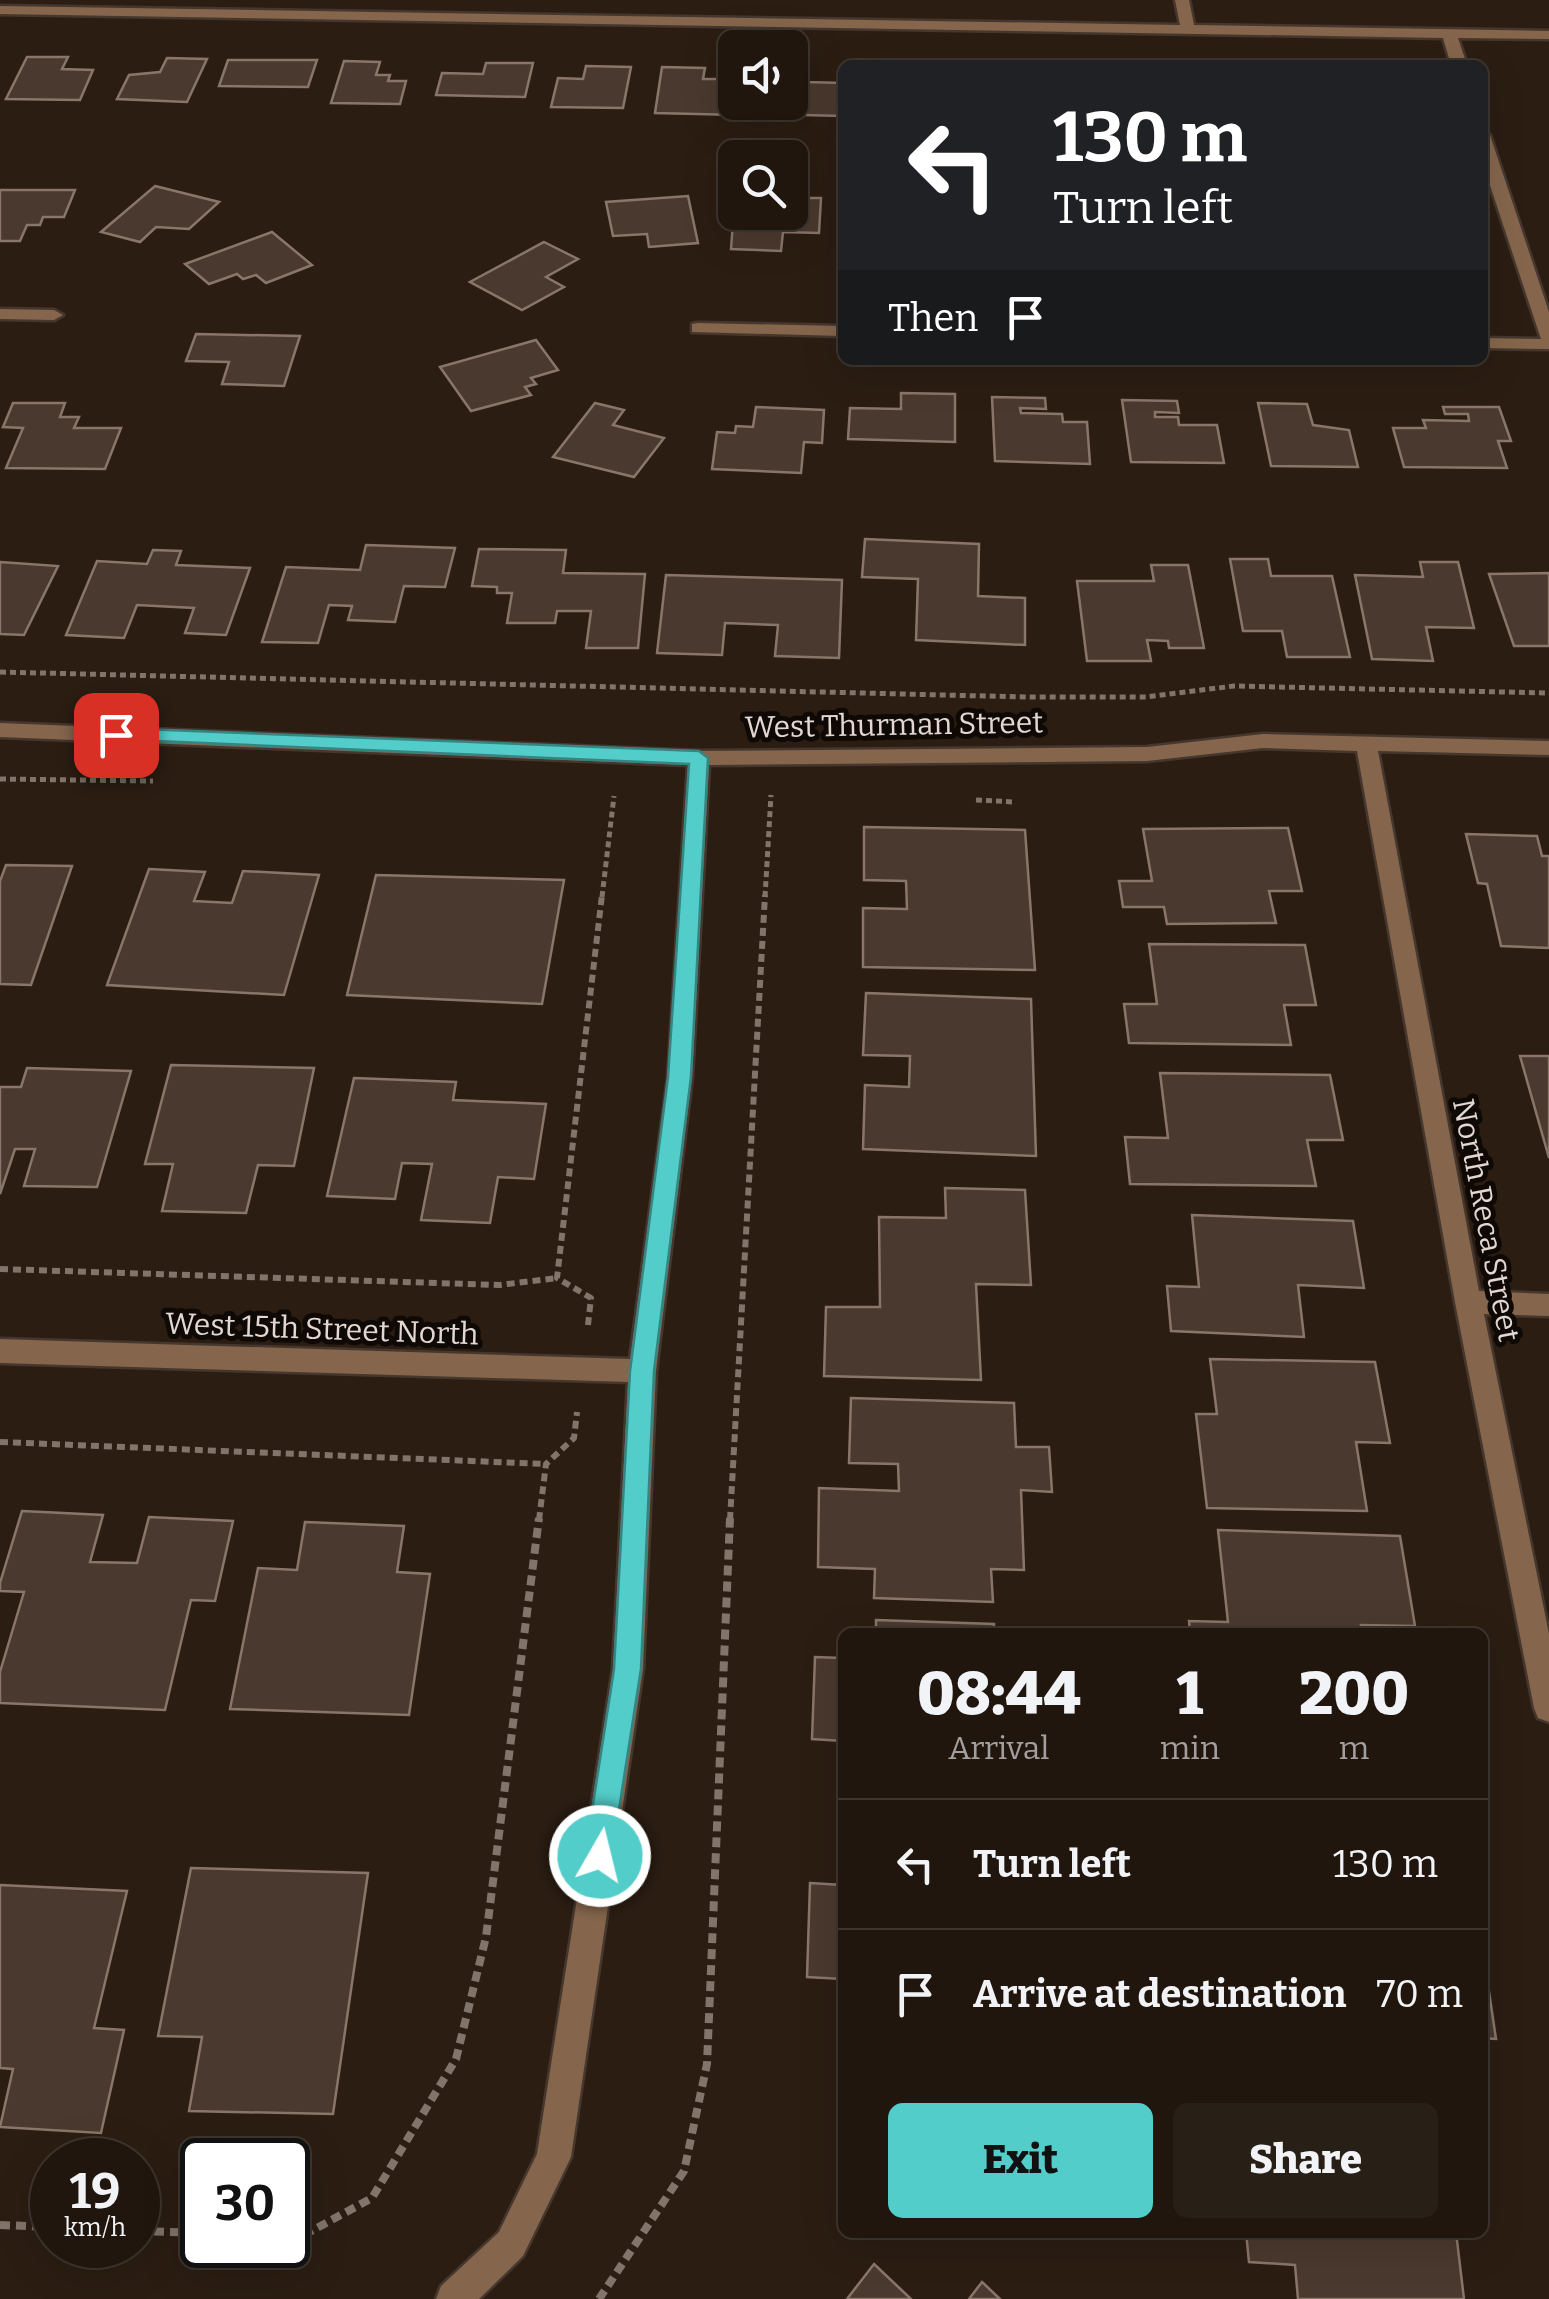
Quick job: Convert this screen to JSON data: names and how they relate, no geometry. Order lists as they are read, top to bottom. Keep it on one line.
{"streets":{"street":["West Thurman Street","North Reca Street","West 15th Street North"]},"crossings":[["West Thurman Street","North Reca Street"]],"page":{"turn":["130 m","Turn left"],"then":"Then","eta":["08:44","Arrival","1","min","200","m"],"list":[{"name":"Turn left","value":"130 m"},{"name":"Arrive at destination","value":"70 m"}],"buttons":["Exit","Share"],"speed":"19 km/h","limit":"30"}}
